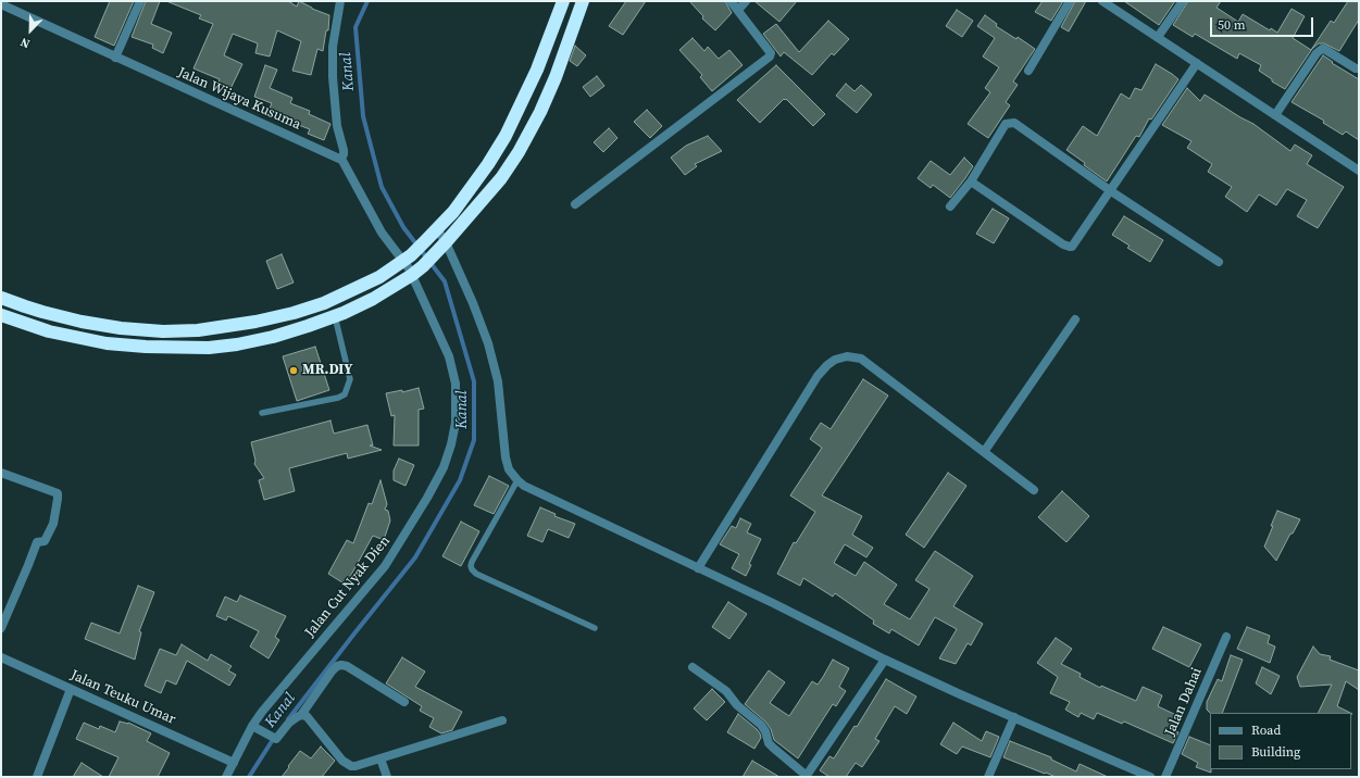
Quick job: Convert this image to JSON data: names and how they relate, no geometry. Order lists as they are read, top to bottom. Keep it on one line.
{"streets":{"street":["Jalan Wijaya Kusuma","Jalan Cut Nyak Dien","Jalan Teuku Umar","Jalan Dahai"]},"crossings":[["Jalan Cut Nyak Dien","Jalan Teuku Umar"]],"water":["Kanal"],"places":["MR.DIY"],"legend":["Road","Building"],"scale_bar":"50 m","north":"bottom left"}
